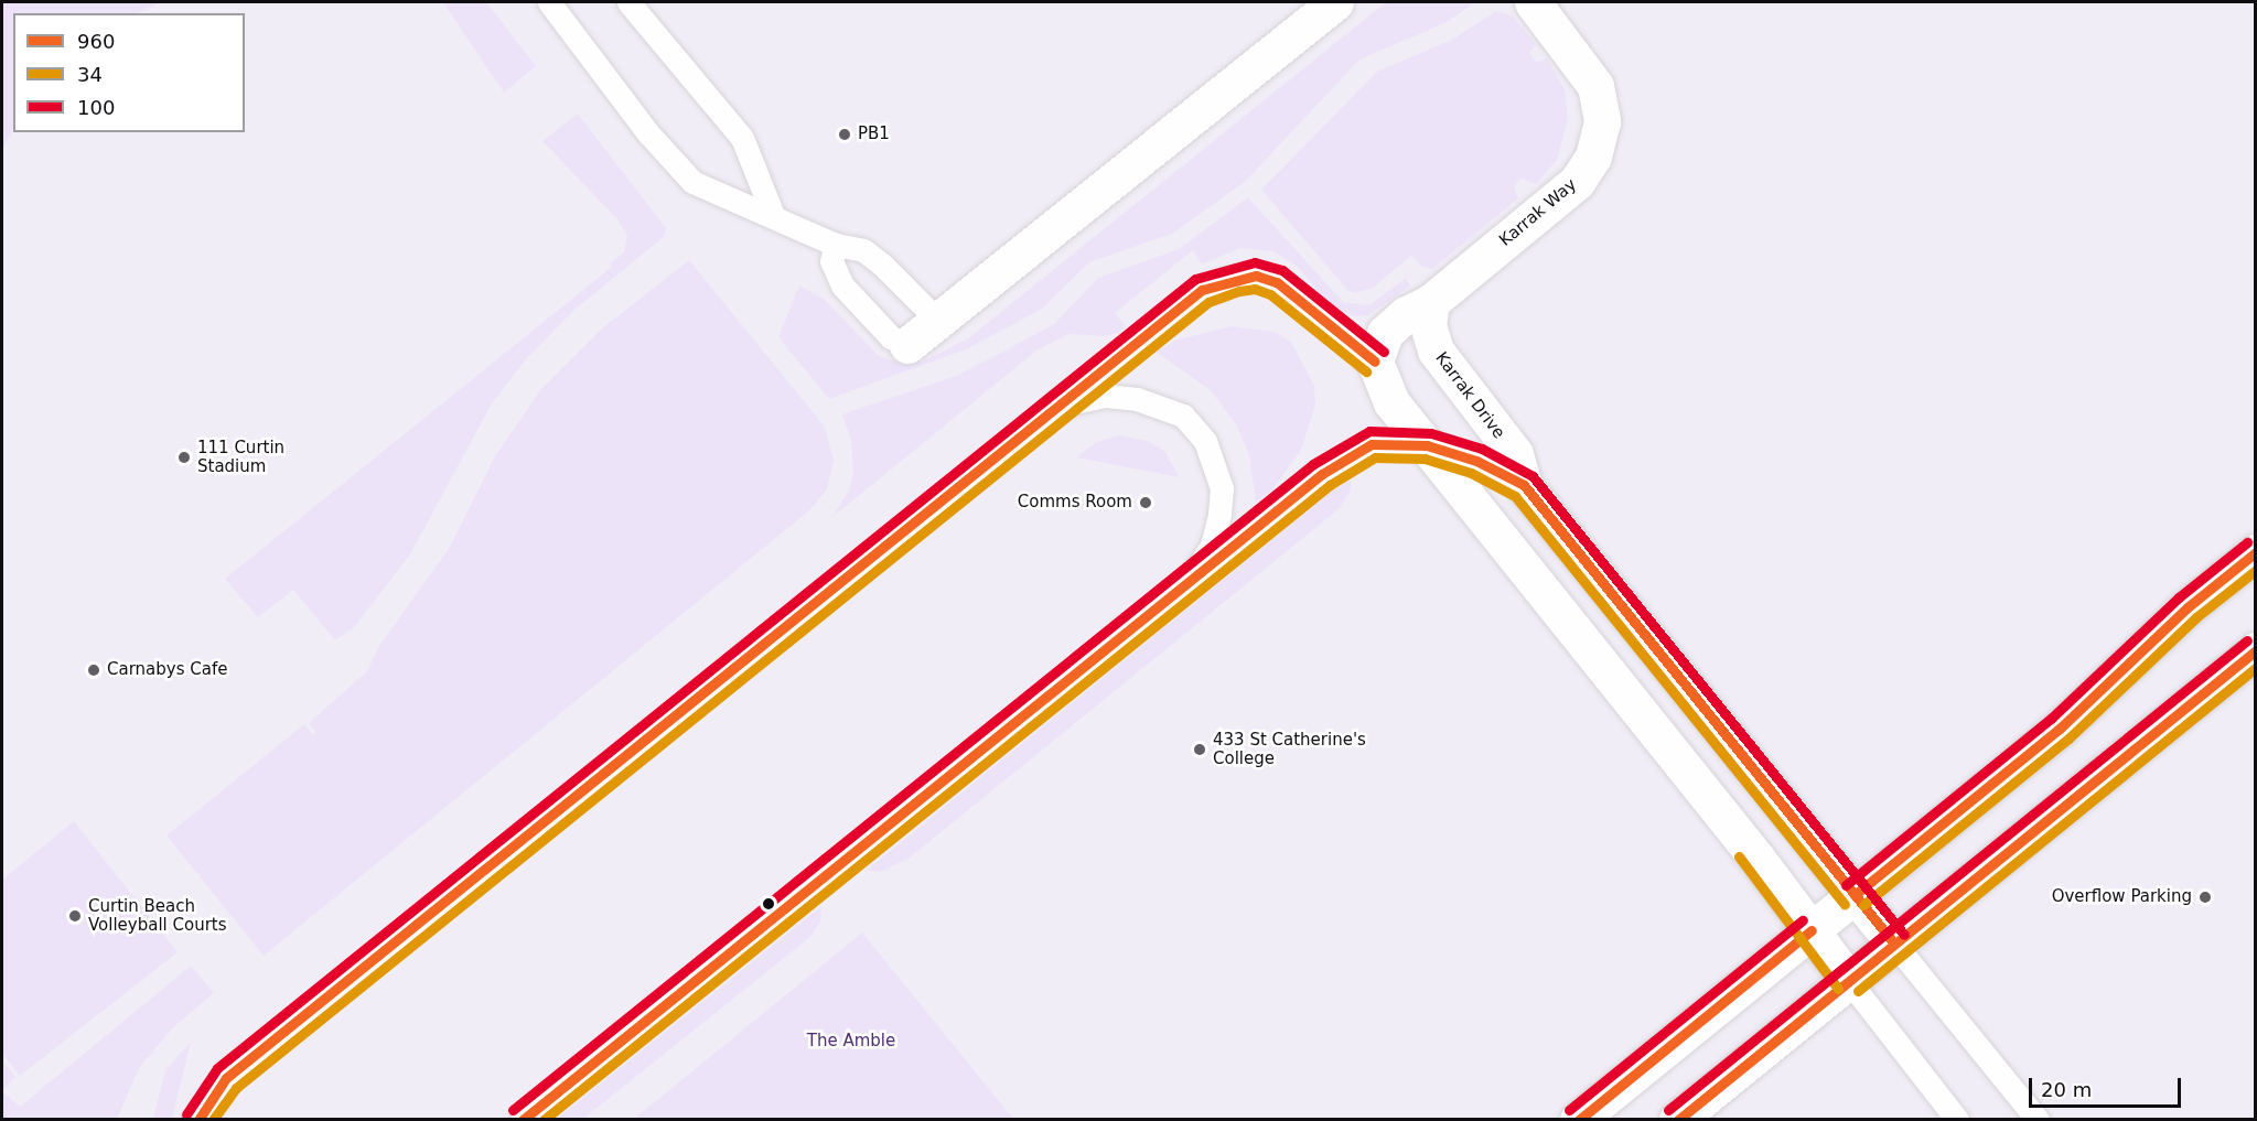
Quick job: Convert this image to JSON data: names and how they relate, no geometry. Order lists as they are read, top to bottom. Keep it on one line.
{"streets":{"street":["Karrak Way","Karrak Drive"]},"crossings":[["Karrak Way","Karrak Drive"]],"parks":["The Amble"],"places":["PB1","111 Curtin Stadium","Comms Room","Carnabys Cafe","433 St Catherine's College","Overflow Parking","Curtin Beach Volleyball Courts"],"lines":["transit line 100","transit line 960","transit line 34"],"legend":["960","34","100"],"scale_bar":"20 m"}
